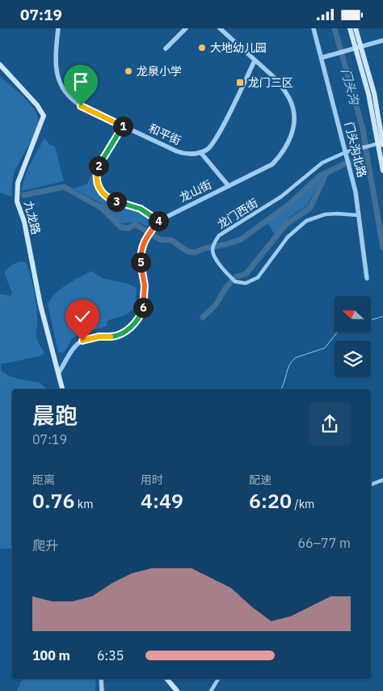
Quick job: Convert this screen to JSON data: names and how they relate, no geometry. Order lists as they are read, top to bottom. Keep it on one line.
{"streets":{"main road":["九龙路"],"street":["和平街","门头沟北路","龙山街","龙门西街"]},"crossings":[["门头沟北路","龙门西街"],["龙山街","九龙路"]],"water":["门头沟"],"places":{"other":["大地幼儿园","龙泉小学"],"transit":["龙门三区"]},"north":"left","page":{"status":"07:19","pins":["1","2","3","4","5","6"],"heading":["晨跑","07:19"],"stats":[["距离","0.76 km"],["用时","4:49"],["配速","6:20 /km"]],"chart":["爬升","66–77 m"],"list":[{"name":"100 m","note":"6:35"}]}}
